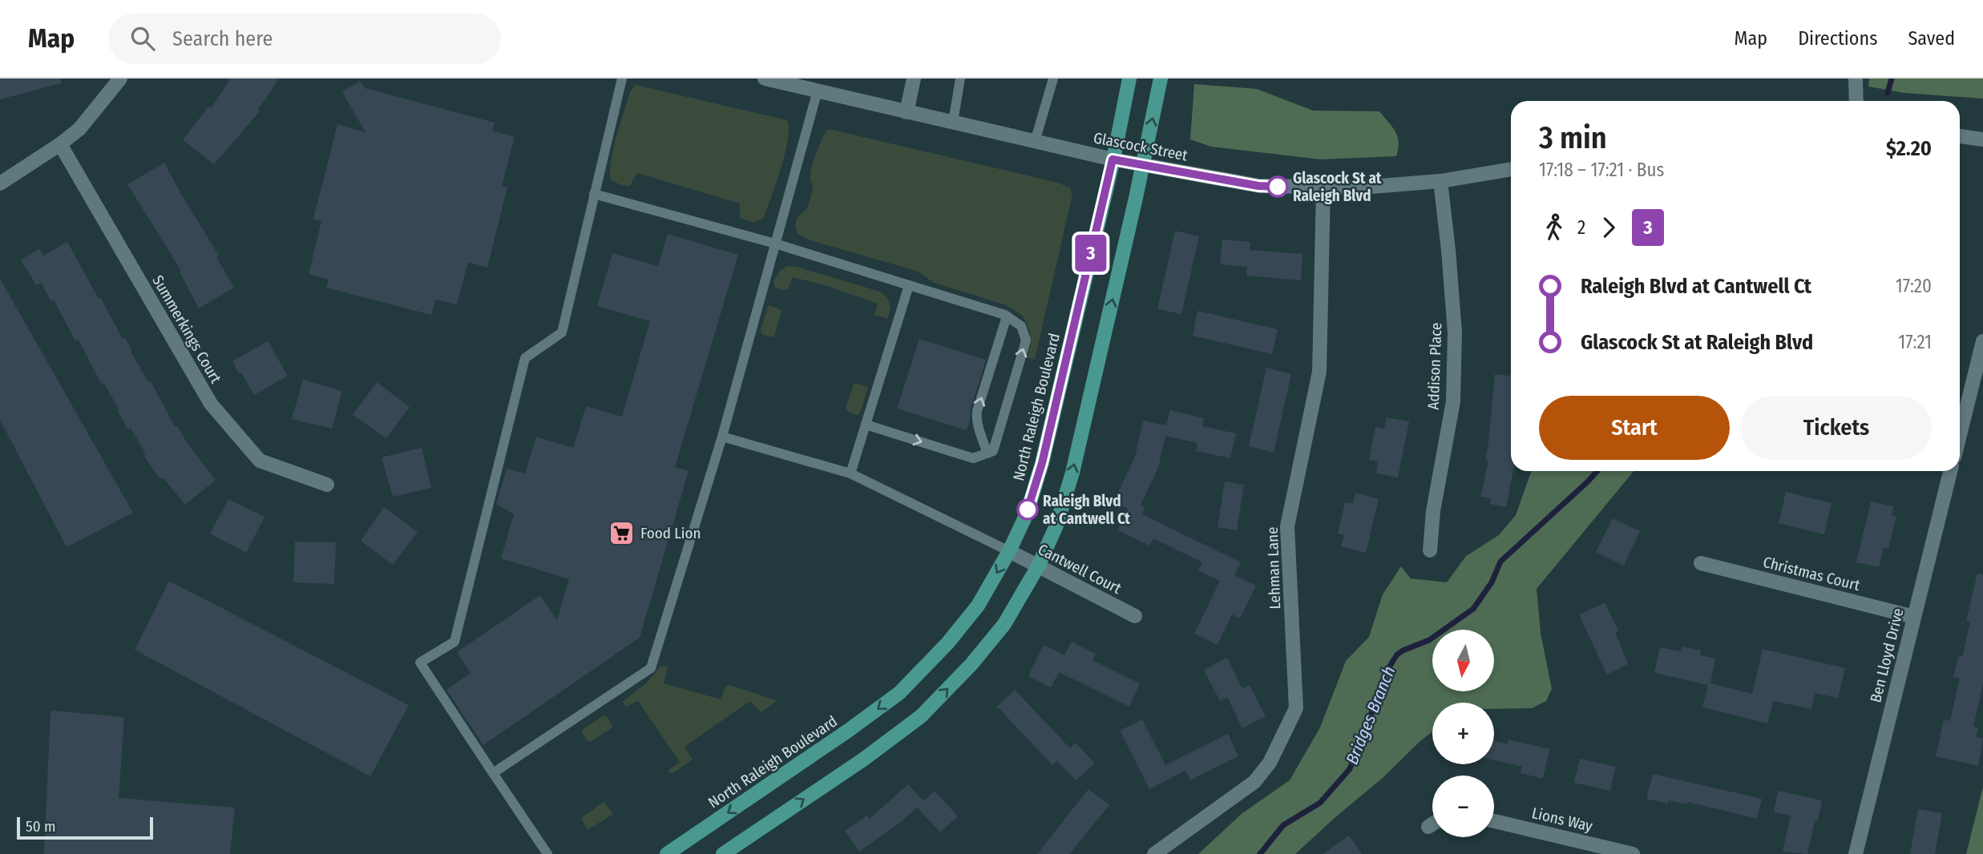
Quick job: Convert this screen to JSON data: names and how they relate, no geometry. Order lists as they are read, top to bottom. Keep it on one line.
{"streets":{"main road":["North Raleigh Boulevard"],"street":["Glascock Street","Summerkings Court","Addison Place","Lehman Lane","Cantwell Court","Christmas Court","Ben Lloyd Drive","Lions Way"]},"crossings":[["Glascock Street","Addison Place"],["Glascock Street","North Raleigh Boulevard"],["Glascock Street","Lehman Lane"],["North Raleigh Boulevard","Cantwell Court"],["Christmas Court","Ben Lloyd Drive"]],"water":["Bridges Branch"],"places":{"other":["Glascock St at Raleigh Blvd","Raleigh Blvd at Cantwell Ct"],"supermarket":["Food Lion"]},"lines":["bus line 3"],"scale_bar":"50 m","north":"bottom","page":{"header":"Map","search":"Search here","nav":["Map","Directions","Saved"],"on_map":"3","heading":["3 min","17:18 – 17:21 · Bus","$2.20"],"legs":["2","3"],"list":[{"name":"Raleigh Blvd at Cantwell Ct","value":"17:20"},{"name":"Glascock St at Raleigh Blvd","value":"17:21"}],"buttons":["Start","Tickets"],"map_buttons":["+","−"],"scale":"50 m"}}
